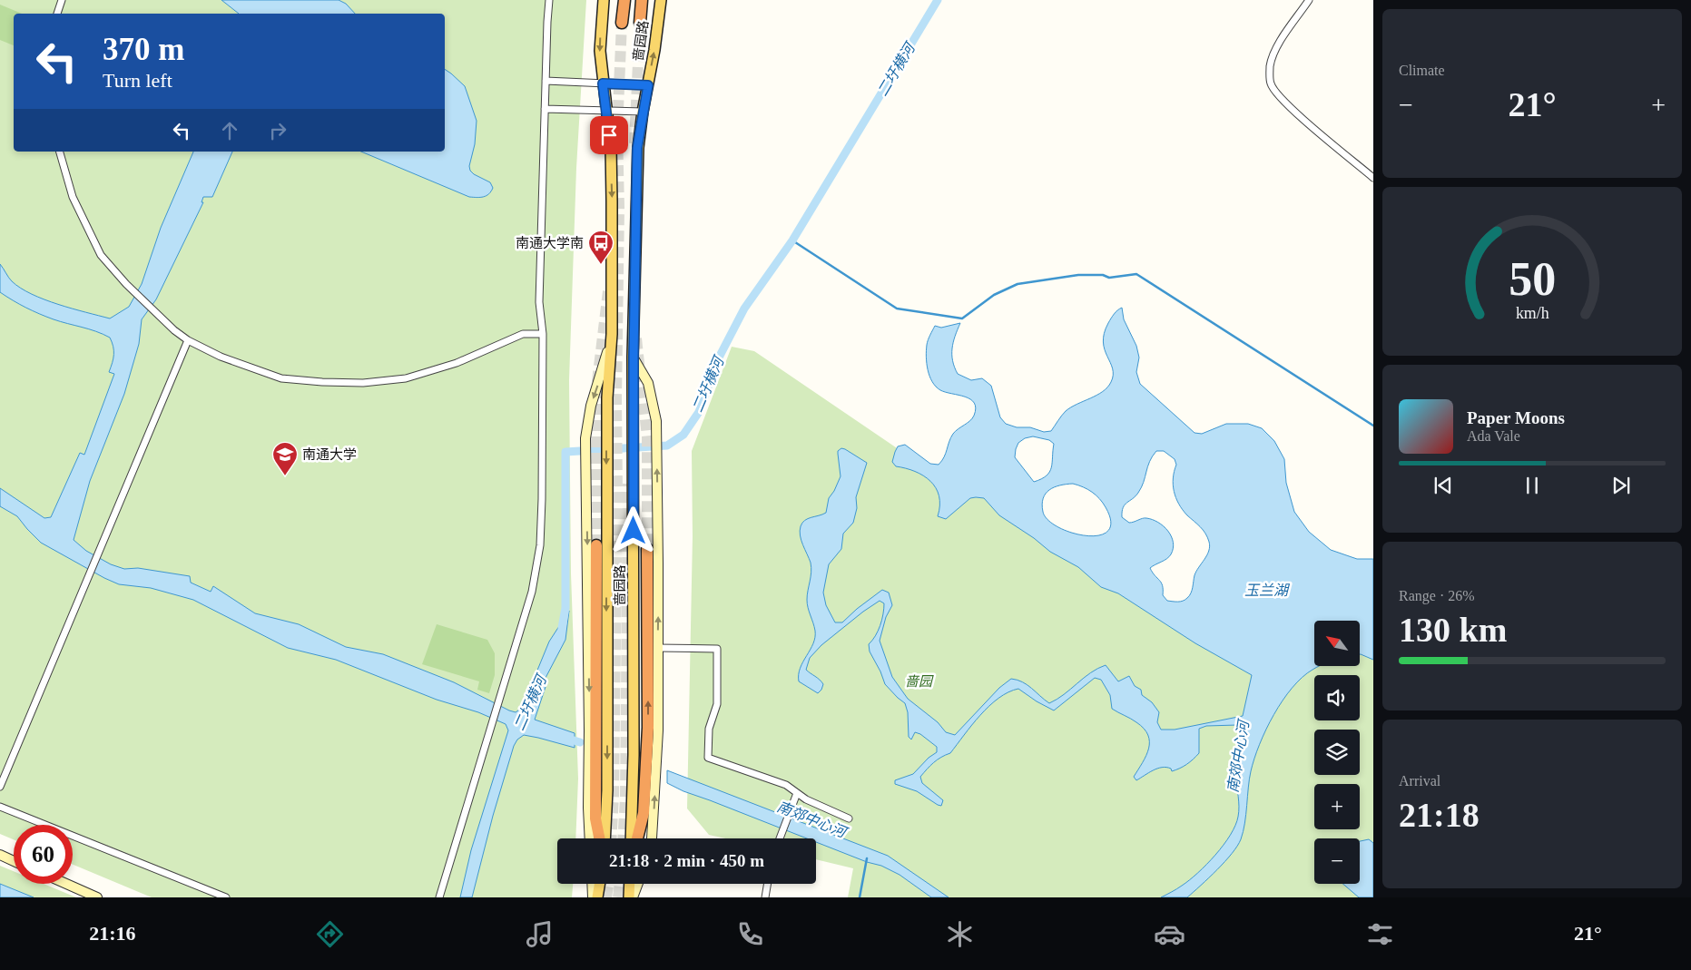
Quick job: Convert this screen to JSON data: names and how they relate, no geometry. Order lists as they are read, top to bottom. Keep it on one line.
{"streets":{"main road":["啬园路"]},"water":["二圩横河","玉兰湖","南郊中心河"],"parks":["啬园"],"places":{"bus stop":["南通大学南"],"school or university":["南通大学"]},"north":"top left","page":{"tile":["Climate",["Range · 26%","130 km"],["Arrival","21:18"]],"turn":["370 m","Turn left"],"heat":["−","21°","+"],"song":["Paper Moons","Ada Vale"],"map_buttons":["+","−"],"limit":"60","trip":"21:18 · 2 min · 450 m","tabs":["21:16","21°"],"gauge":["50","km/h"]}}
